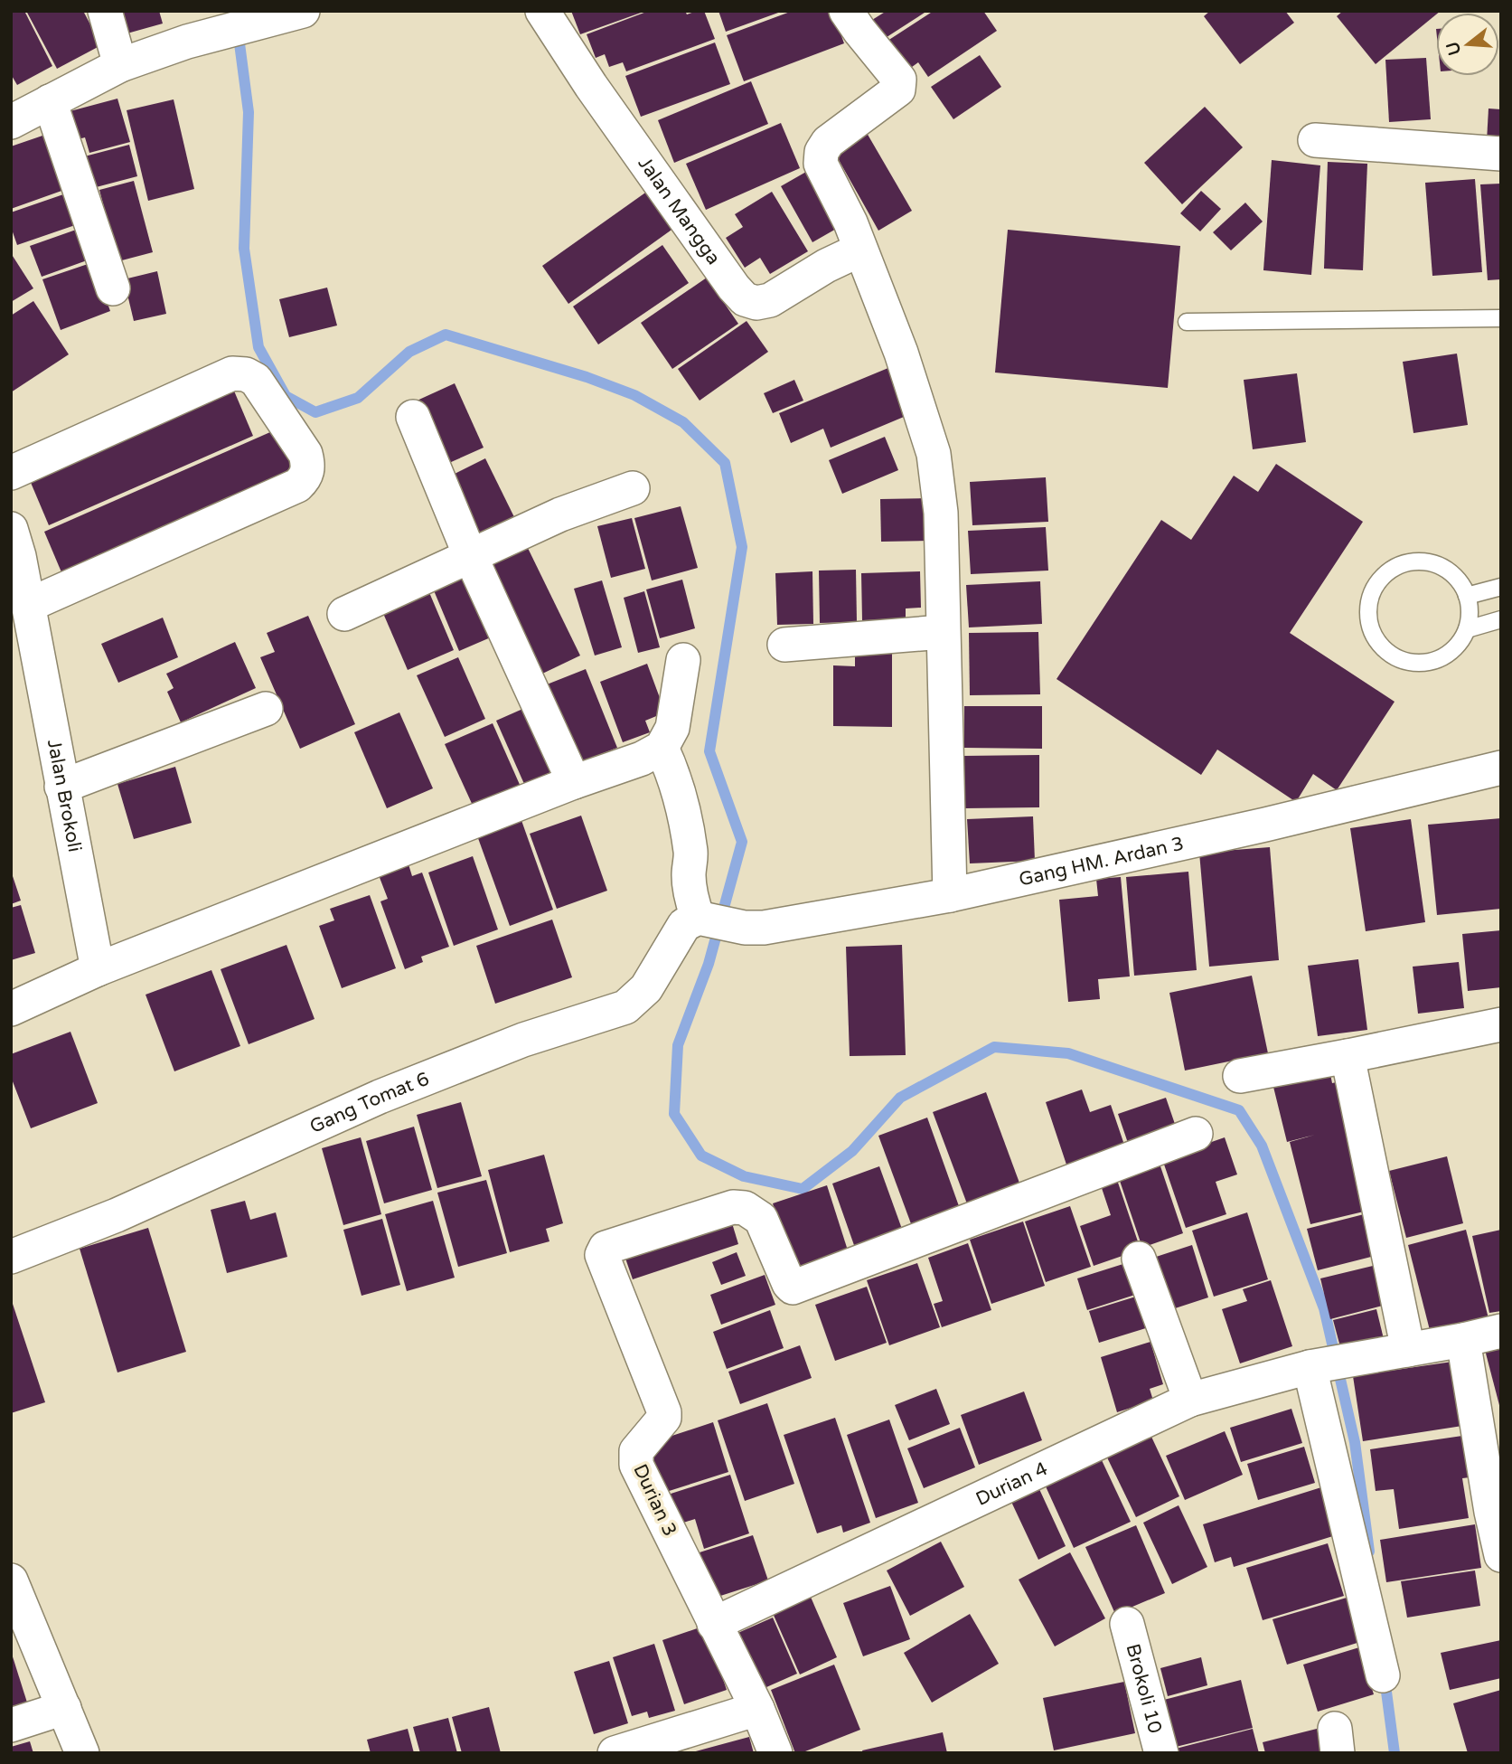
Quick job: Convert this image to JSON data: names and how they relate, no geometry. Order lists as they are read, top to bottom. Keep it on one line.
{"streets":{"street":["Jalan Mangga","Jalan Brokoli","Gang HM. Ardan 3","Gang Tomat 6","Durian 4","Durian 3","Brokoli 10"]},"crossings":[["Gang HM. Ardan 3","Gang Tomat 6"],["Durian 4","Durian 3"]],"north":"left"}
